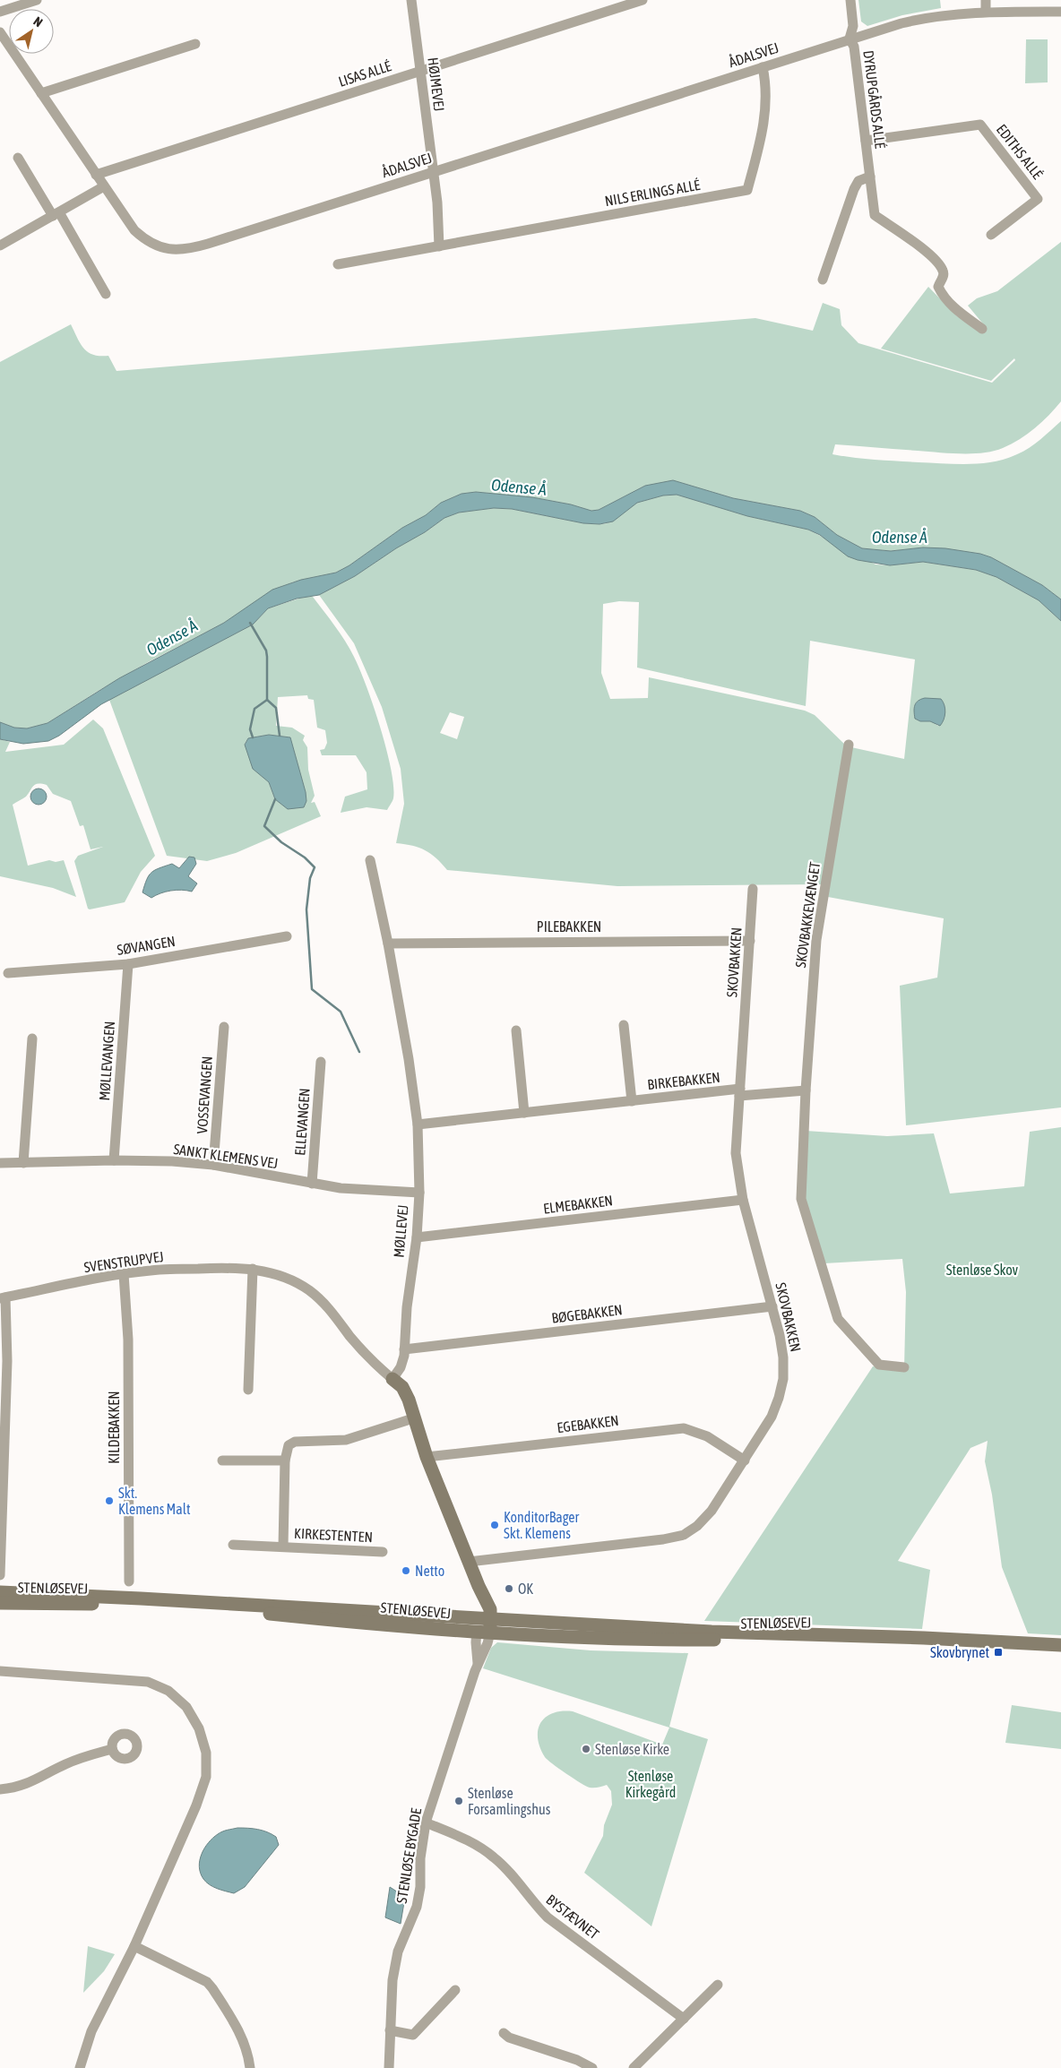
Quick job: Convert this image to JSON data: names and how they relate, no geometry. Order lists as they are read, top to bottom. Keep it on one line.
{"streets":{"street":["ÅDALSVEJ","LISAS ALLÉ","HØJMEVEJ","DYRUPGÅRDS ALLÉ","EDITHS ALLÉ","NILS ERLINGS ALLÉ","SKOVBAKKEVÆNGET","PILEBAKKEN","SØVANGEN","SKOVBAKKEN","MØLLEVANGEN","BIRKEBAKKEN","VOSSEVANGEN","ELLEVANGEN","SANKT KLEMENS VEJ","ELMEBAKKEN","MØLLEVEJ","SVENSTRUPVEJ","BØGEBAKKEN","EGEBAKKEN","KILDEBAKKEN","KIRKESTENTEN","STENLØSEVEJ","STENLØSE BYGADE","BYSTÆVNET"]},"crossings":[["ÅDALSVEJ","LISAS ALLÉ"],["ÅDALSVEJ","HØJMEVEJ"],["ÅDALSVEJ","DYRUPGÅRDS ALLÉ"],["ÅDALSVEJ","NILS ERLINGS ALLÉ"],["LISAS ALLÉ","HØJMEVEJ"],["DYRUPGÅRDS ALLÉ","EDITHS ALLÉ"],["PILEBAKKEN","SKOVBAKKEN"],["PILEBAKKEN","MØLLEVEJ"],["SØVANGEN","MØLLEVANGEN"],["SKOVBAKKEN","BIRKEBAKKEN"],["SKOVBAKKEN","ELMEBAKKEN"],["SKOVBAKKEN","BØGEBAKKEN"],["SKOVBAKKEN","EGEBAKKEN"],["MØLLEVANGEN","SANKT KLEMENS VEJ"],["BIRKEBAKKEN","MØLLEVEJ"],["VOSSEVANGEN","SANKT KLEMENS VEJ"],["ELLEVANGEN","SANKT KLEMENS VEJ"],["SANKT KLEMENS VEJ","MØLLEVEJ"],["ELMEBAKKEN","MØLLEVEJ"],["MØLLEVEJ","SVENSTRUPVEJ"],["MØLLEVEJ","BØGEBAKKEN"],["SVENSTRUPVEJ","KILDEBAKKEN"],["STENLØSEVEJ","STENLØSE BYGADE"],["STENLØSE BYGADE","BYSTÆVNET"]],"water":["Odense Å"],"parks":["Stenløse Skov","Stenløse Kirkegård"],"places":{"other":["Skt. Klemens Malt","KonditorBager Skt. Klemens","Netto","OK","Stenløse Kirke","Stenløse Forsamlingshus"],"transit":["Skovbrynet"]},"north":"top right"}
